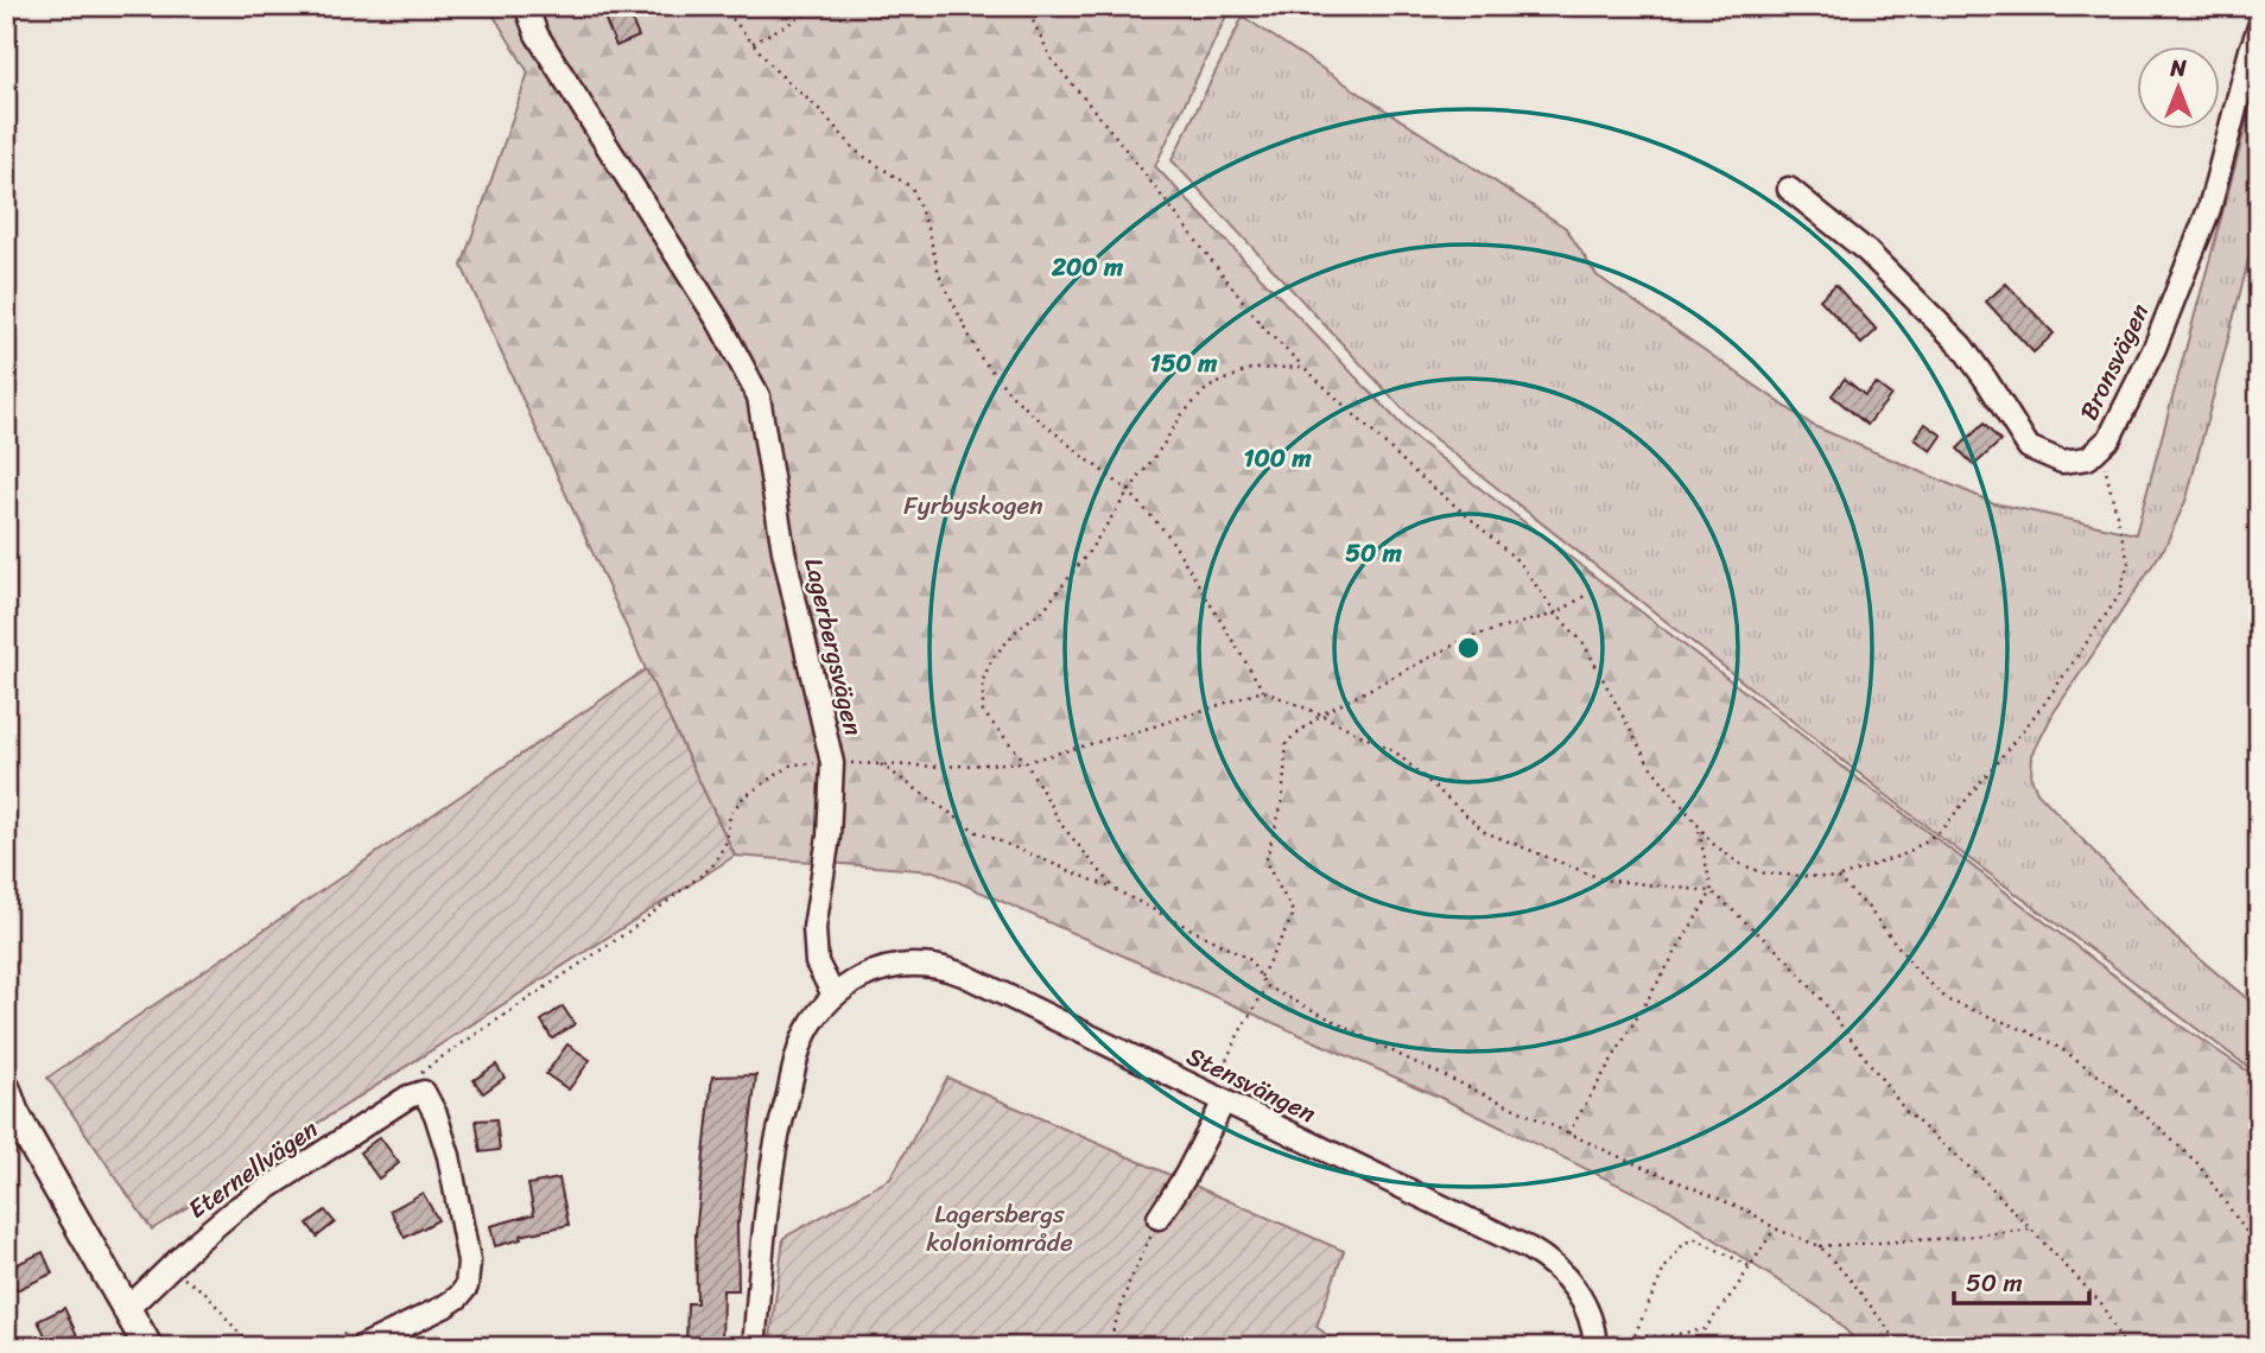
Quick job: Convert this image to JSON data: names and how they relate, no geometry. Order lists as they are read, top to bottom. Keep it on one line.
{"streets":{"street":["Bronsvägen","Lagerbergsvägen","Stensvängen","Eternellvägen"]},"crossings":[["Lagerbergsvägen","Stensvängen"]],"parks":["Fyrbyskogen","Lagersbergs koloniområde"],"scale_bar":"50 m","north":"top","rings":["200 m","150 m","100 m","50 m"]}
